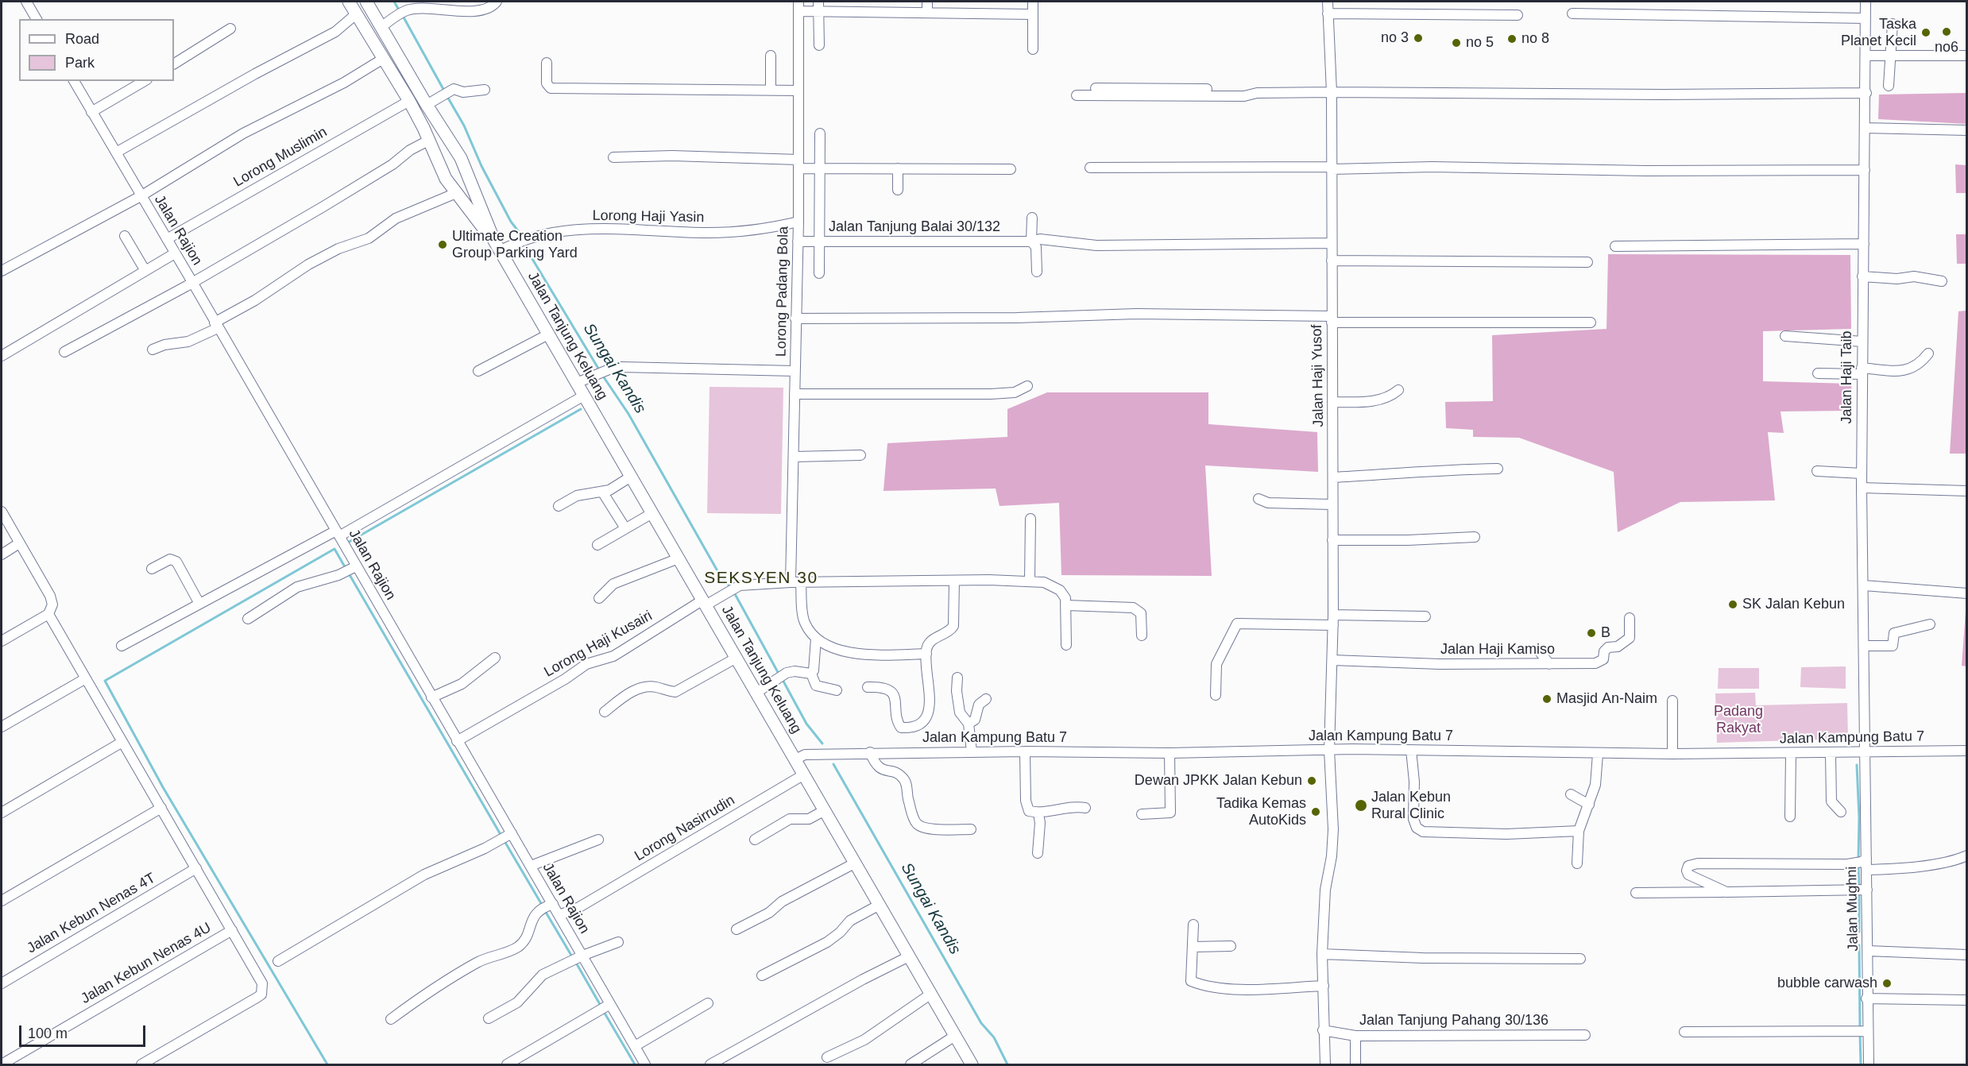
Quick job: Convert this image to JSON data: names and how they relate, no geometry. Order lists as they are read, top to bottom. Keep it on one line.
{"streets":{"main road":["Jalan Tanjung Keluang"],"street":["Lorong Muslimin","Lorong Haji Yasin","Jalan Tanjung Balai 30/132","Jalan Rajion","Lorong Padang Bola","Jalan Haji Yusof","Jalan Haji Taib","Lorong Haji Kusairi","Jalan Haji Kamiso","Jalan Kampung Batu 7","Lorong Nasirrudin","Jalan Mughni","Jalan Kebun Nenas 4T","Jalan Kebun Nenas 4U","Jalan Tanjung Pahang 30/136"]},"crossings":[["Lorong Muslimin","Jalan Rajion"],["Lorong Muslimin","Jalan Tanjung Keluang"],["Lorong Haji Yasin","Lorong Padang Bola"],["Lorong Haji Yasin","Jalan Tanjung Keluang"],["Jalan Tanjung Balai 30/132","Lorong Padang Bola"],["Jalan Tanjung Balai 30/132","Jalan Haji Yusof"],["Jalan Rajion","Lorong Haji Kusairi"],["Jalan Rajion","Lorong Nasirrudin"],["Lorong Padang Bola","Lorong Haji Kusairi"],["Jalan Tanjung Keluang","Lorong Haji Kusairi"],["Jalan Tanjung Keluang","Jalan Kampung Batu 7"],["Jalan Tanjung Keluang","Lorong Nasirrudin"],["Jalan Haji Yusof","Jalan Haji Kamiso"],["Jalan Haji Yusof","Jalan Kampung Batu 7"],["Jalan Haji Yusof","Jalan Tanjung Pahang 30/136"],["Jalan Haji Taib","Jalan Kampung Batu 7"],["Jalan Haji Taib","Jalan Mughni"],["Jalan Kampung Batu 7","Jalan Mughni"]],"districts":["SEKSYEN 30"],"water":["Sungai Kandis"],"parks":["Padang Rakyat"],"places":["no6","Taska Planet Kecil","no 3","no 8","no 5","Ultimate Creation Group Parking Yard","SK Jalan Kebun","B","Masjid An-Naim","Dewan JPKK Jalan Kebun","Jalan Kebun Rural Clinic","Tadika Kemas AutoKids","bubble carwash"],"legend":["Road","Park"],"scale_bar":"100 m"}
